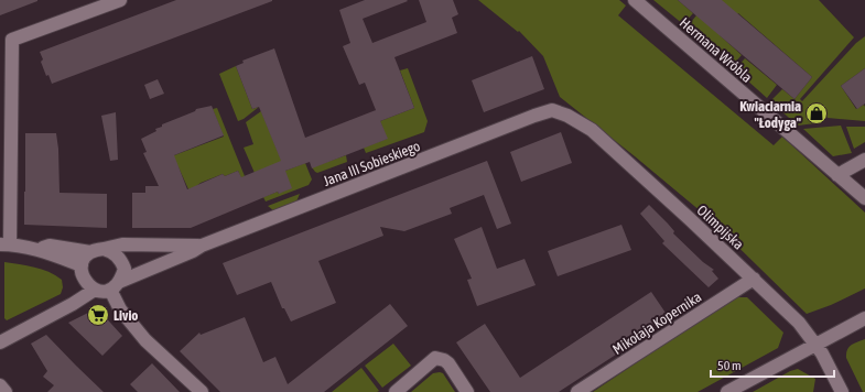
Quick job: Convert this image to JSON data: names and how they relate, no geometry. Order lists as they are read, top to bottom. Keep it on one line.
{"streets":{"street":["Hermana Wróbla","Jana III Sobieskiego","Olimpijska","Mikołaja Kopernika"]},"crossings":[["Jana III Sobieskiego","Olimpijska"],["Olimpijska","Mikołaja Kopernika"]],"places":{"shop":["Kwiaciarnia \"Łodyga\""],"supermarket":["Livio"]},"scale_bar":"50 m"}
